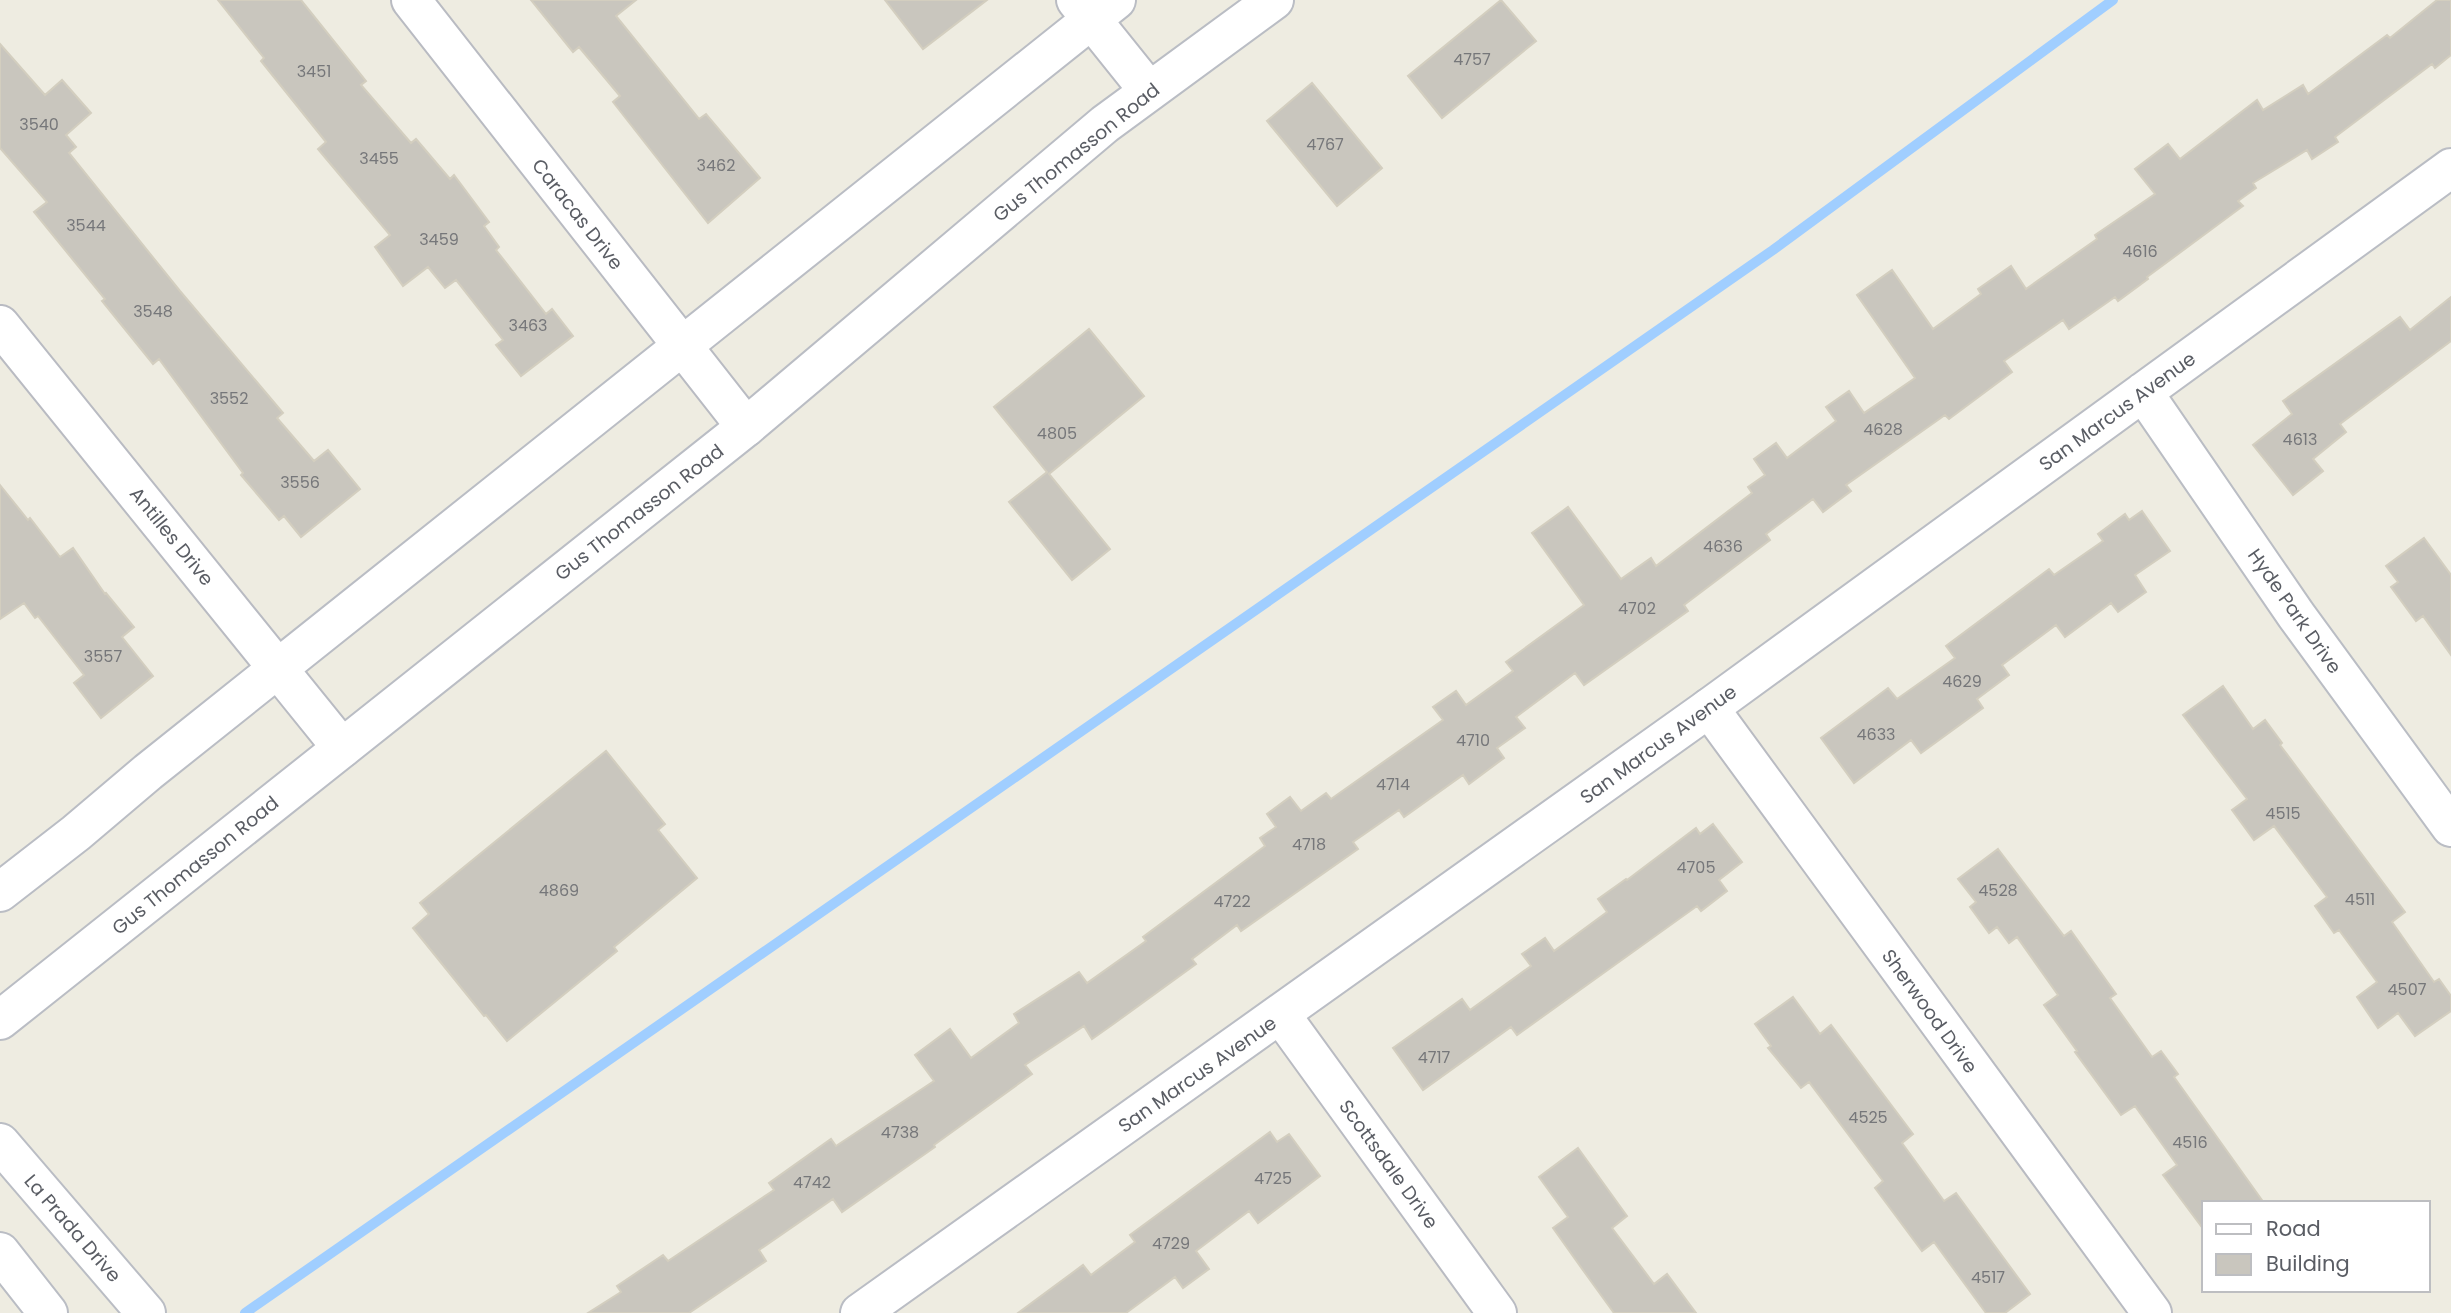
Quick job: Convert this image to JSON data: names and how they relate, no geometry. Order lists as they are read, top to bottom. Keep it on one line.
{"streets":{"street":["Gus Thomasson Road","Caracas Drive","San Marcus Avenue","Antilles Drive","Hyde Park Drive","Sherwood Drive","Scottsdale Drive","La Prada Drive"]},"crossings":[["Gus Thomasson Road","Caracas Drive"],["Gus Thomasson Road","Antilles Drive"],["San Marcus Avenue","Hyde Park Drive"],["San Marcus Avenue","Sherwood Drive"],["San Marcus Avenue","Scottsdale Drive"]],"house_numbers":["4757","3451","3540","4767","3455","3462","3544","3459","4616","3548","3463","3552","4628","4805","4613","3556","4636","4702","3557","4629","4633","4710","4714","4515","4718","4705","4869","4528","4511","4722","4507","4717","4525","4738","4516","4725","4742","4729","4517"],"legend":["Road","Building"]}
